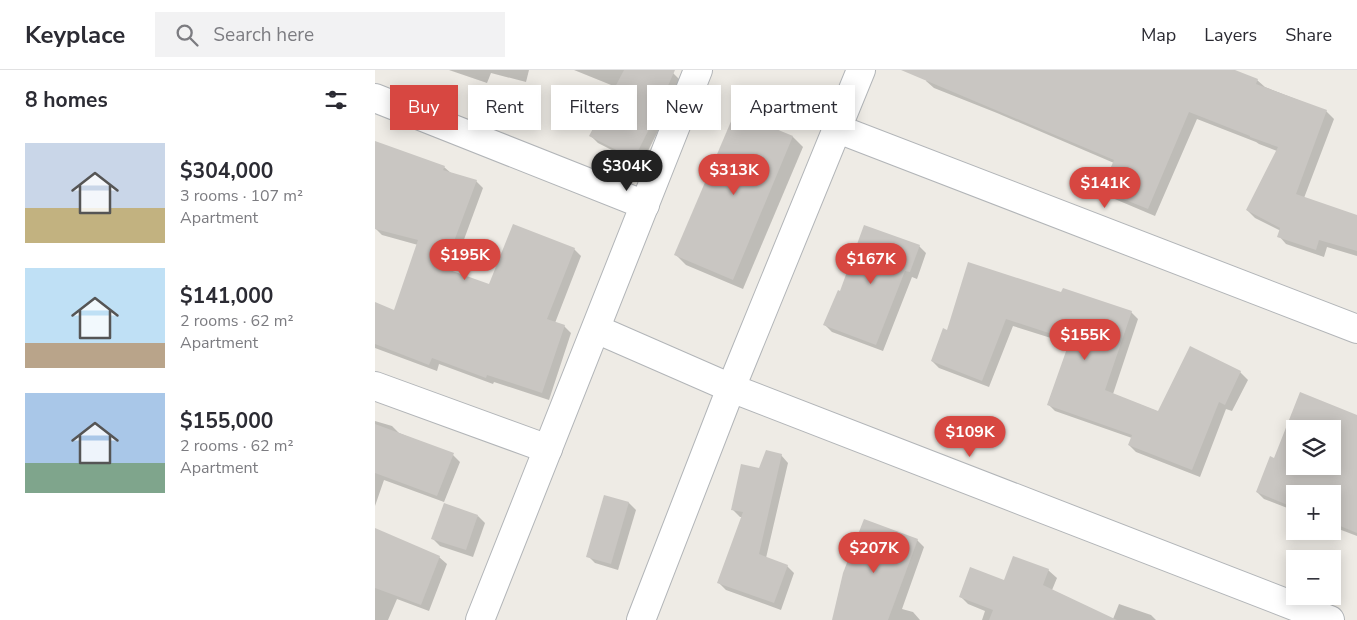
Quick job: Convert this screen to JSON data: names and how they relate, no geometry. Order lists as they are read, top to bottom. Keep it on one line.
{"page":{"header":"Keyplace","search":"Search here","nav":["Map","Layers","Share"],"heading":"8 homes","chip":["Buy","Rent","Filters","New","Apartment"],"list":[{"name":"$304,000","note":"3 rooms · 107 m² · Apartment"},{"name":"$141,000","note":"2 rooms · 62 m² · Apartment"},{"name":"$155,000","note":"2 rooms · 62 m² · Apartment"}],"price":["$304K","$313K","$141K","$195K","$167K","$155K","$109K","$207K"],"map_buttons":["+","−"]}}
